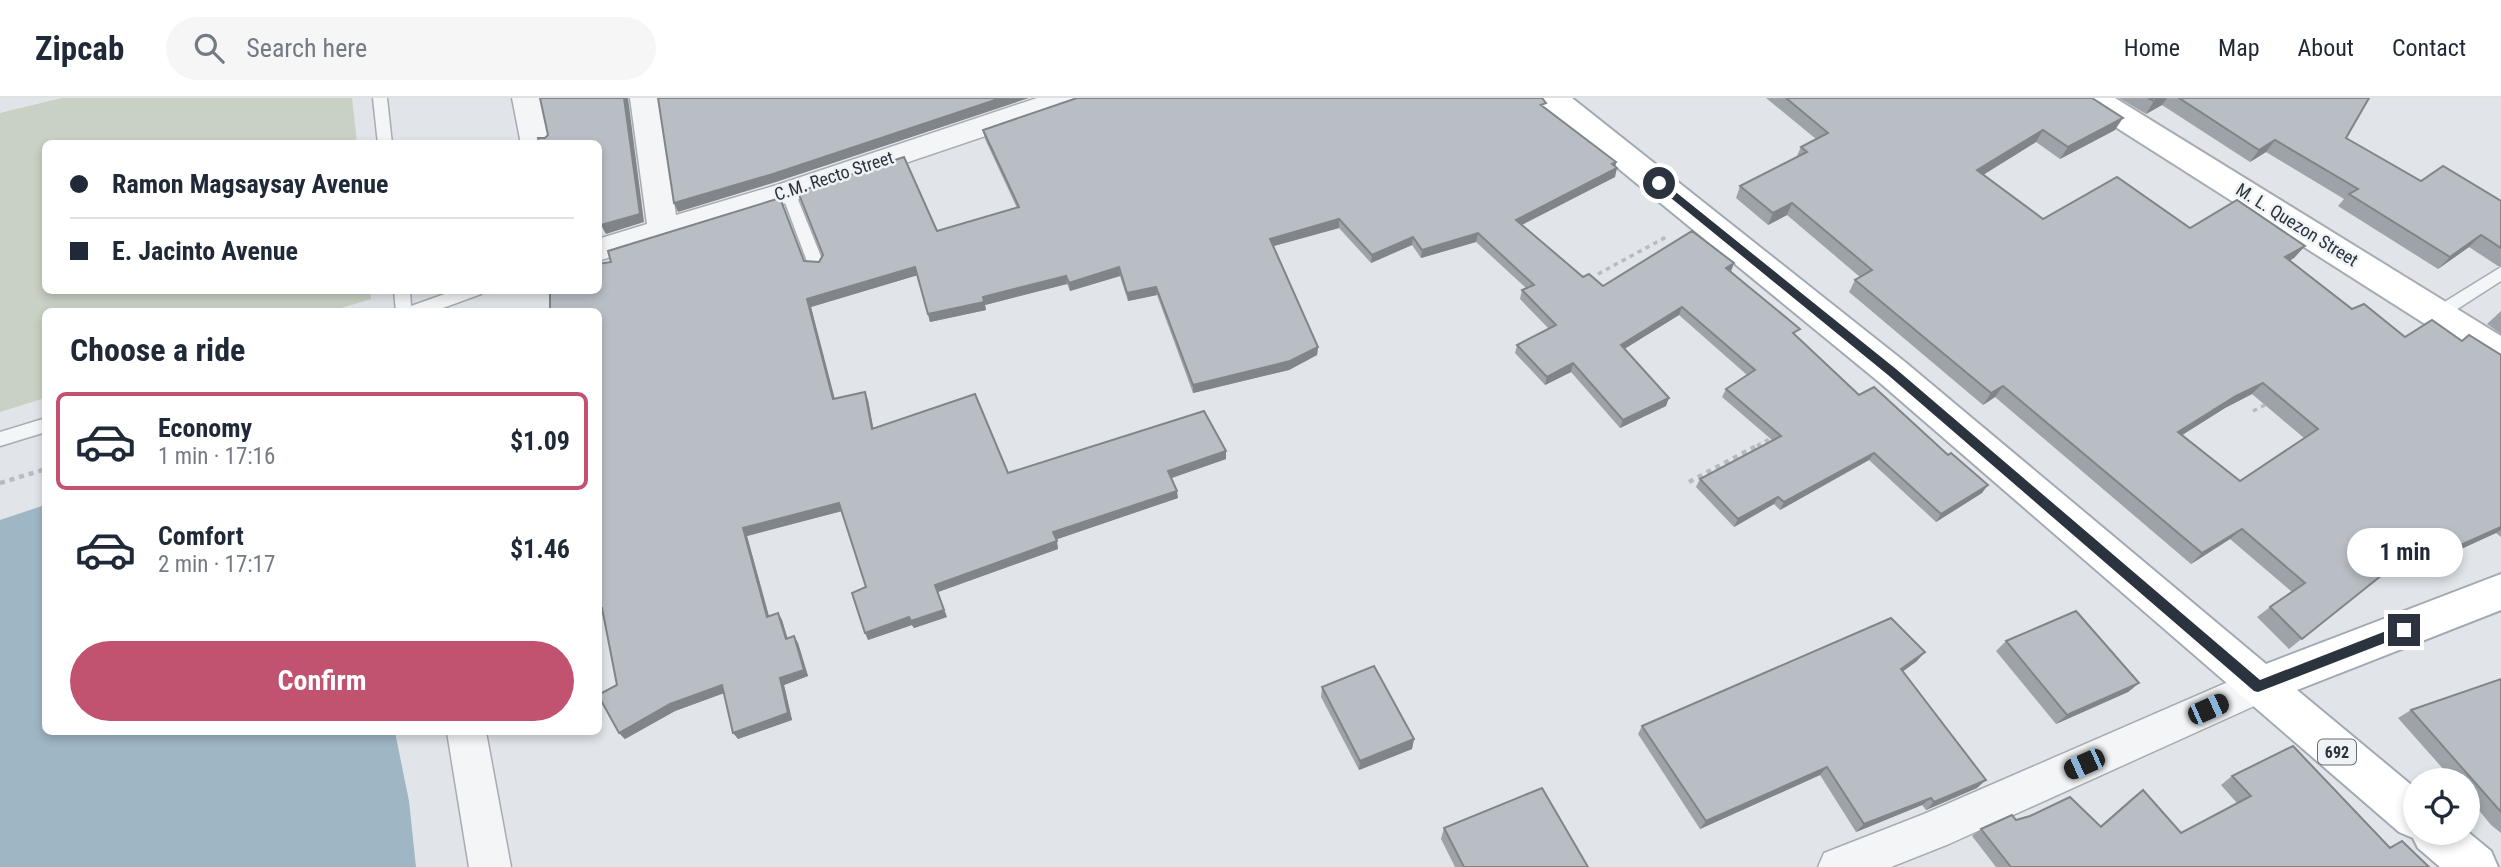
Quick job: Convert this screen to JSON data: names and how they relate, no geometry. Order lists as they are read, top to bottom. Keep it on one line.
{"streets":{"main road":["M. L. Quezon Street","692"],"street":["C.M. Recto Street"]},"page":{"header":"Zipcab","search":"Search here","nav":["Home","Map","About","Contact"],"banner":["Ramon Magsaysay Avenue","E. Jacinto Avenue"],"heading":"Choose a ride","list":[{"name":"Economy","note":"1 min · 17:16","value":"$1.09"},{"name":"Comfort","note":"2 min · 17:17","value":"$1.46"}],"bubble":"1 min","buttons":"Confirm"}}
